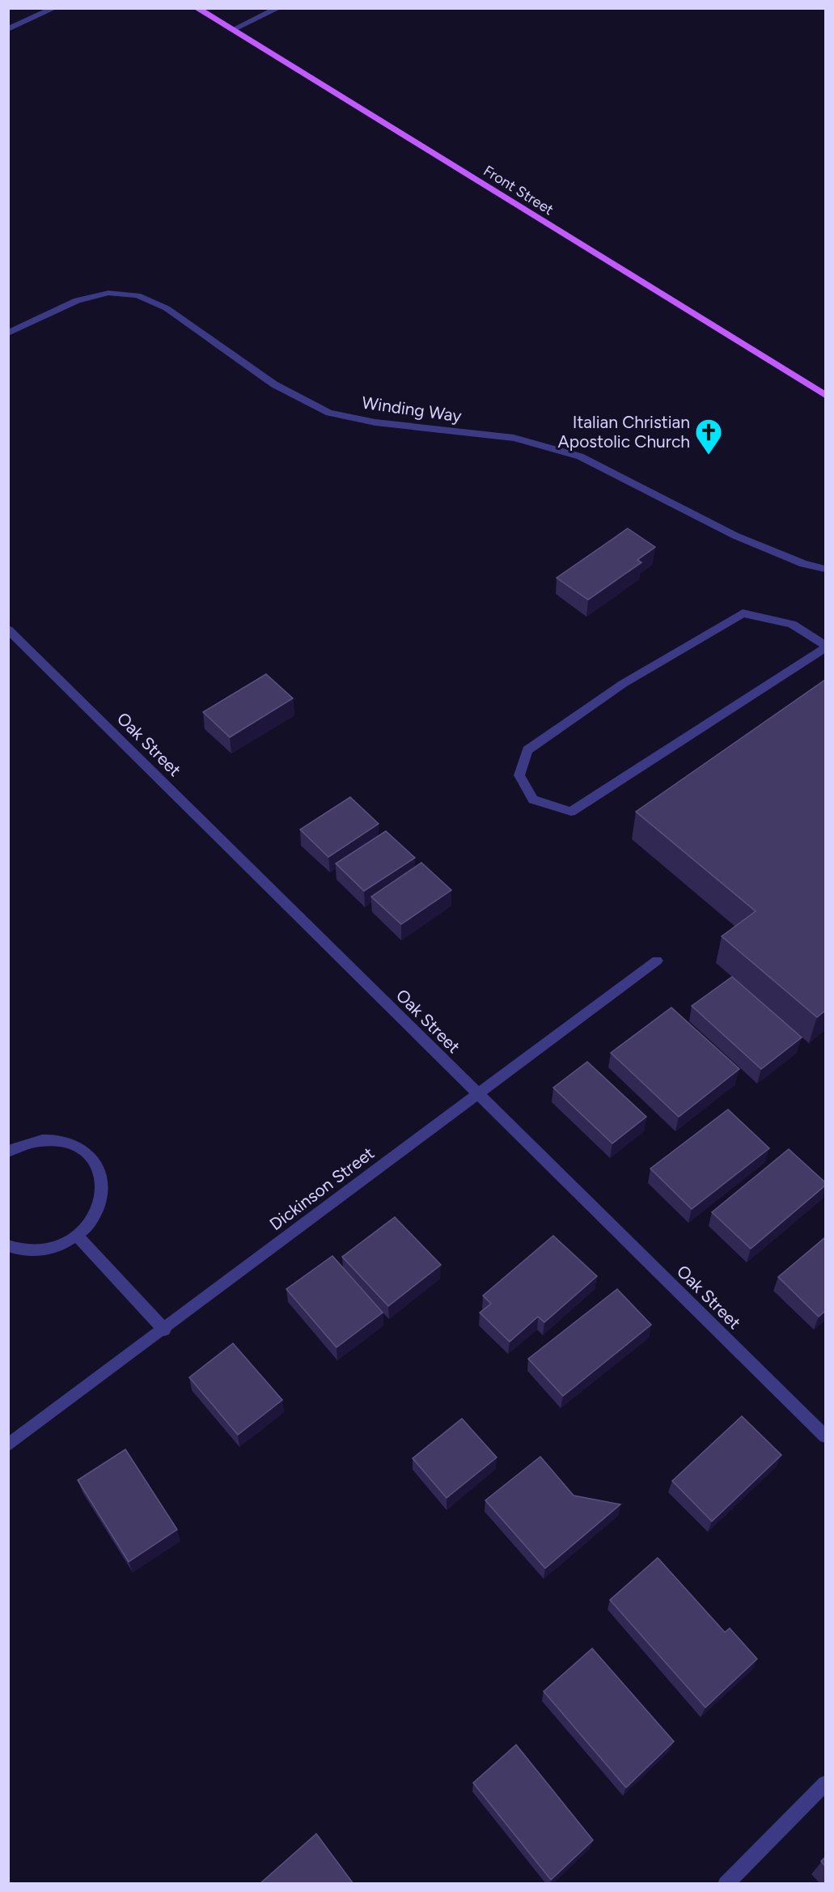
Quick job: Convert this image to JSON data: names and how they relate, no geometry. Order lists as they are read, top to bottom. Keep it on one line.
{"streets":{"main road":["Front Street"],"street":["Winding Way","Oak Street","Dickinson Street"]},"crossings":[["Oak Street","Dickinson Street"]],"places":{"church":["Italian Christian Apostolic Church"]}}
